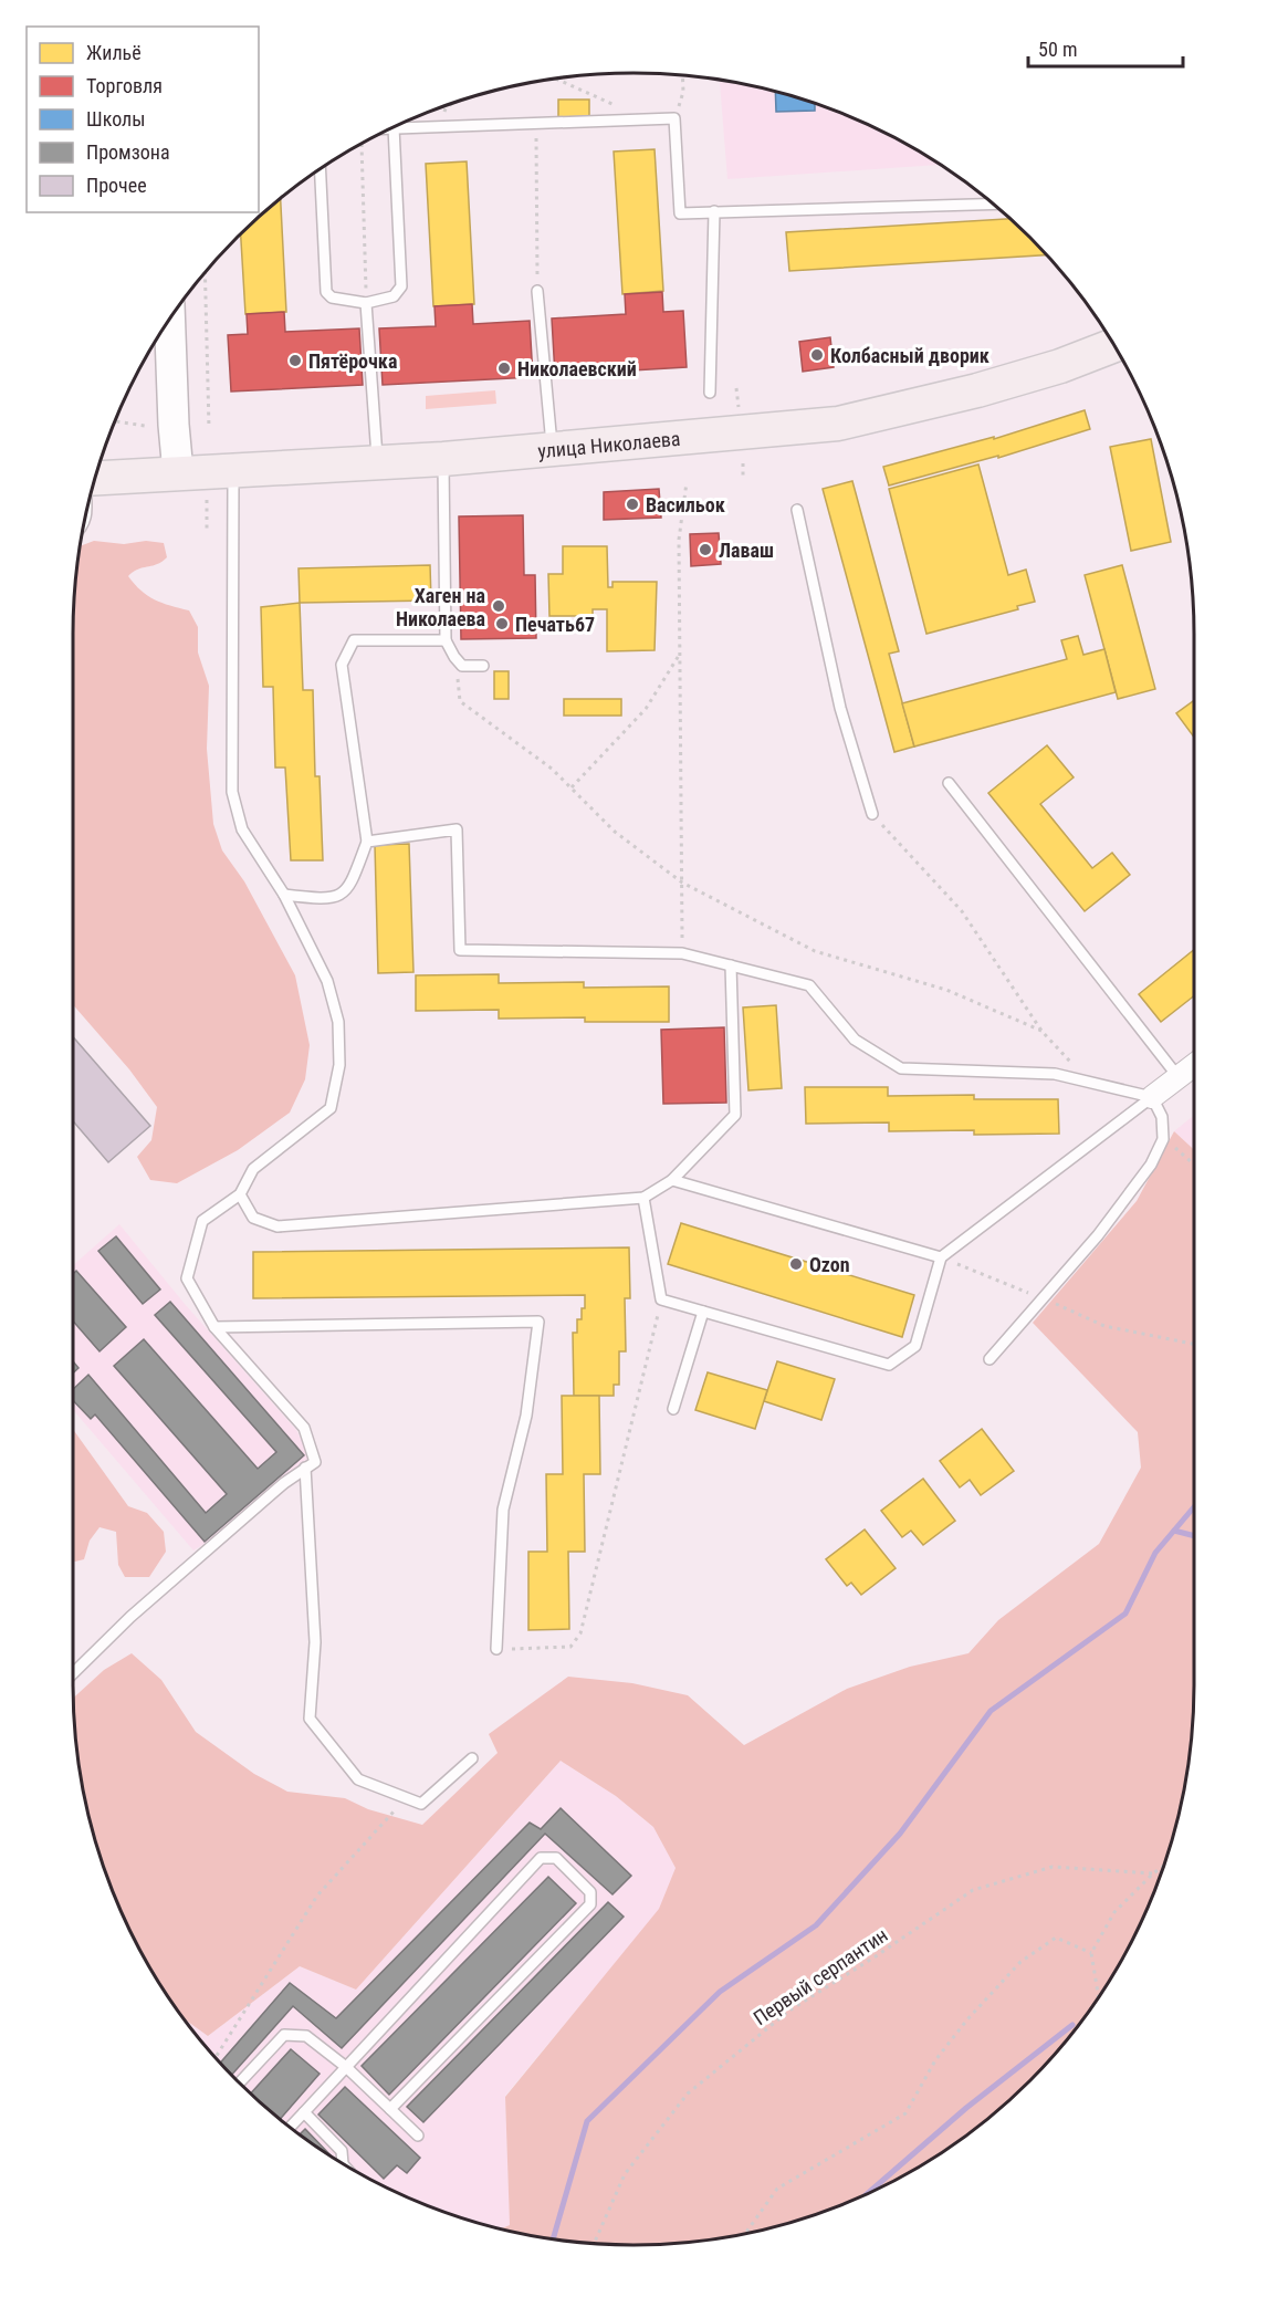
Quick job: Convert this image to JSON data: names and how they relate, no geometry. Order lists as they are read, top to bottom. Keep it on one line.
{"streets":{"main road":["улица Николаева"],"path":["Первый серпантин"]},"places":["Колбасный дворик","Пятёрочка","Николаевский","Васильок","Лаваш","Хаген на Николаева","Печать67","Ozon"],"legend":["Жильё","Торговля","Школы","Промзона","Прочее"],"scale_bar":"50 m"}
